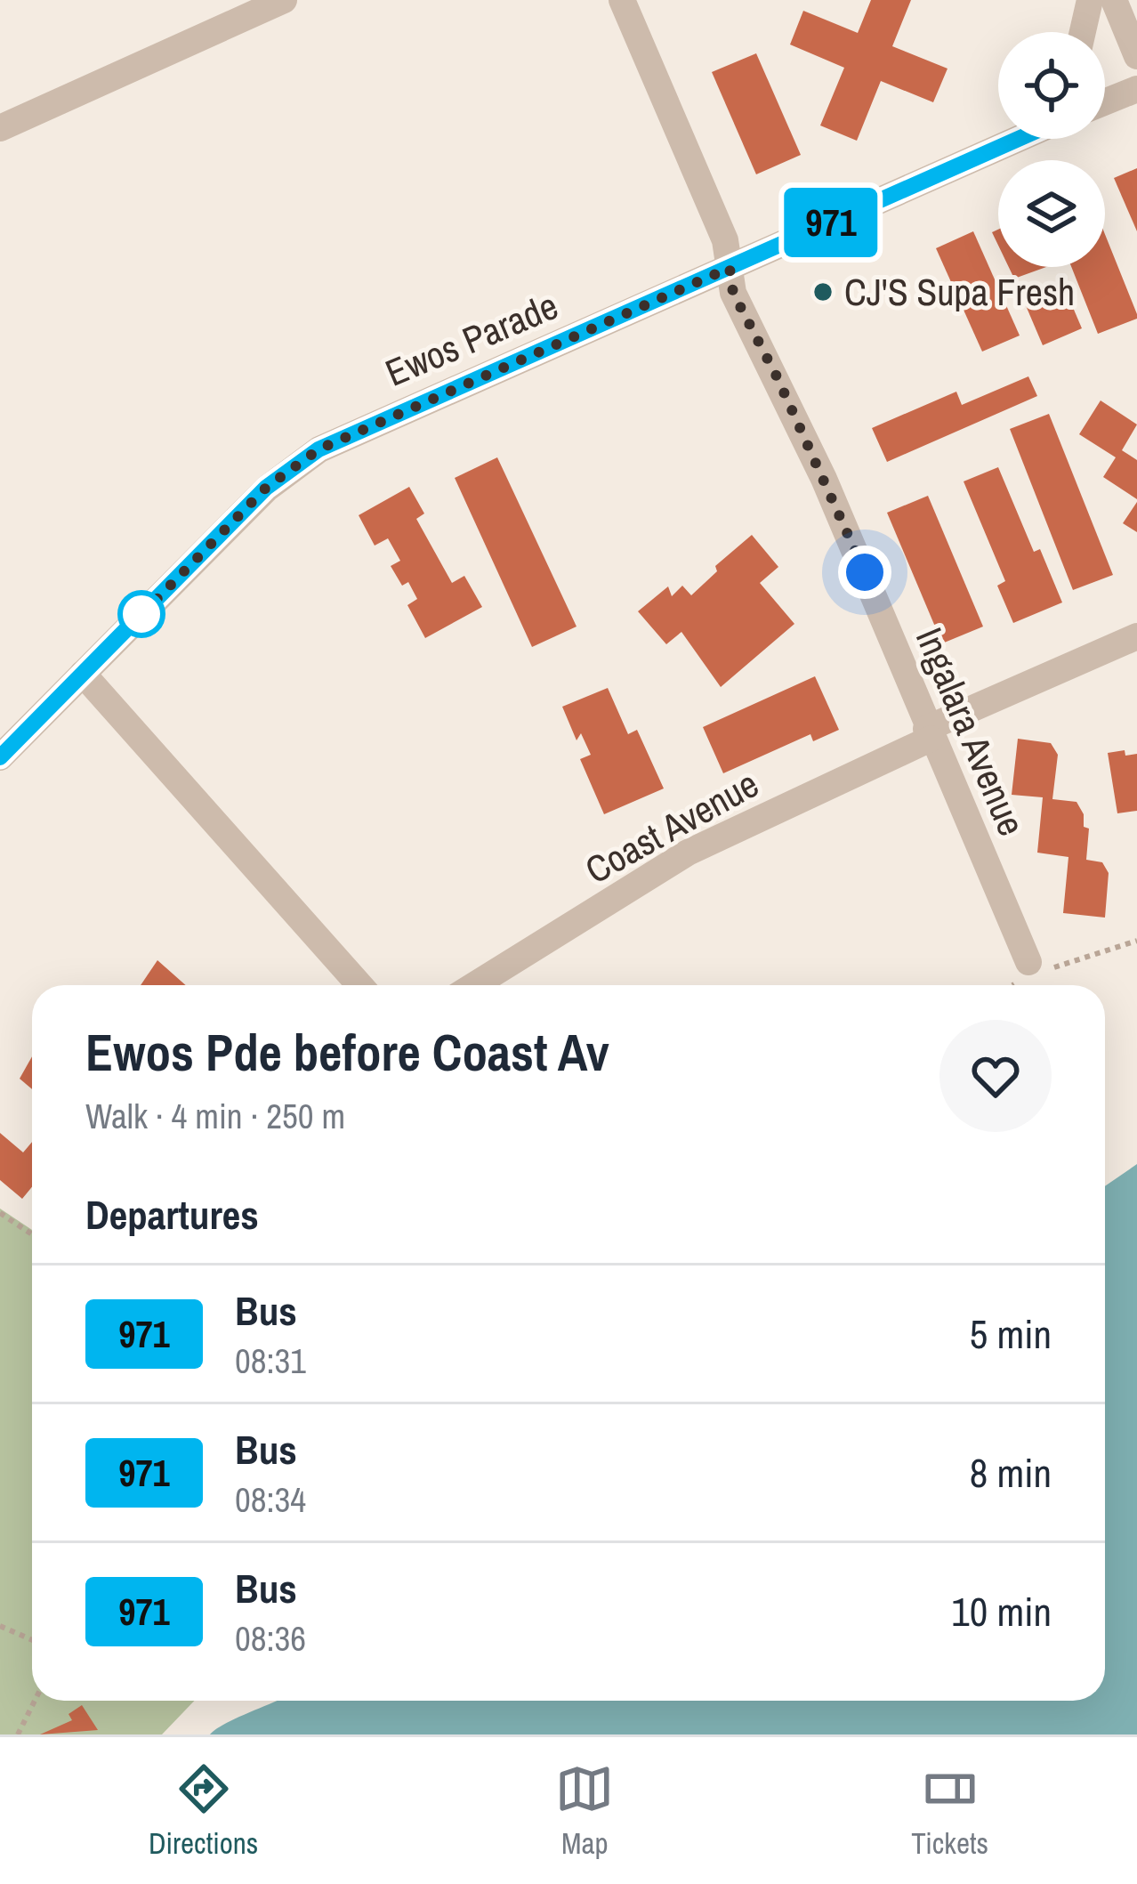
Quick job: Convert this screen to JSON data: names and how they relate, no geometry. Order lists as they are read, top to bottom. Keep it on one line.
{"streets":{"street":["Ewos Parade","Ingalara Avenue","Coast Avenue"]},"crossings":[["Ewos Parade","Ingalara Avenue"],["Ingalara Avenue","Coast Avenue"]],"places":["CJ'S Supa Fresh"],"lines":["bus line 971"],"page":{"on_map":"971","heading":[["Ewos Pde before Coast Av","Walk · 4 min · 250 m"],"Departures"],"list":[{"mark":"971","name":"Bus","note":"08:31","value":"5 min"},{"mark":"971","name":"Bus","note":"08:34","value":"8 min"},{"mark":"971","name":"Bus","note":"08:36","value":"10 min"}],"tabs":["Directions","Map","Tickets"]}}
